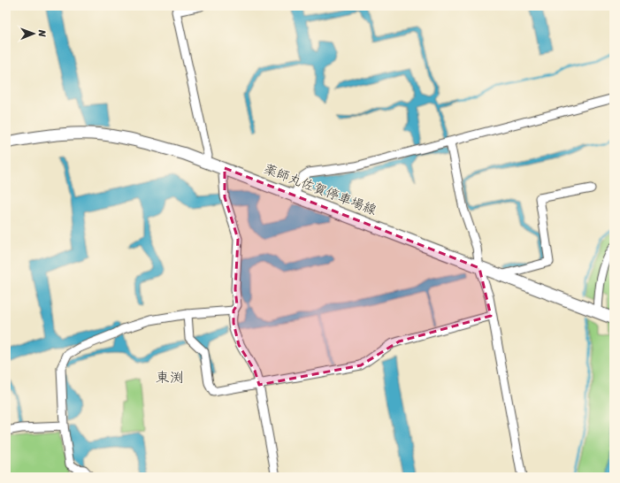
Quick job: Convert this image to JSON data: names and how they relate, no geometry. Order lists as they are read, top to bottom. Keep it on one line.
{"streets":{"main road":["薬師丸佐賀停車場線"]},"districts":["東渕"],"north":"right"}
